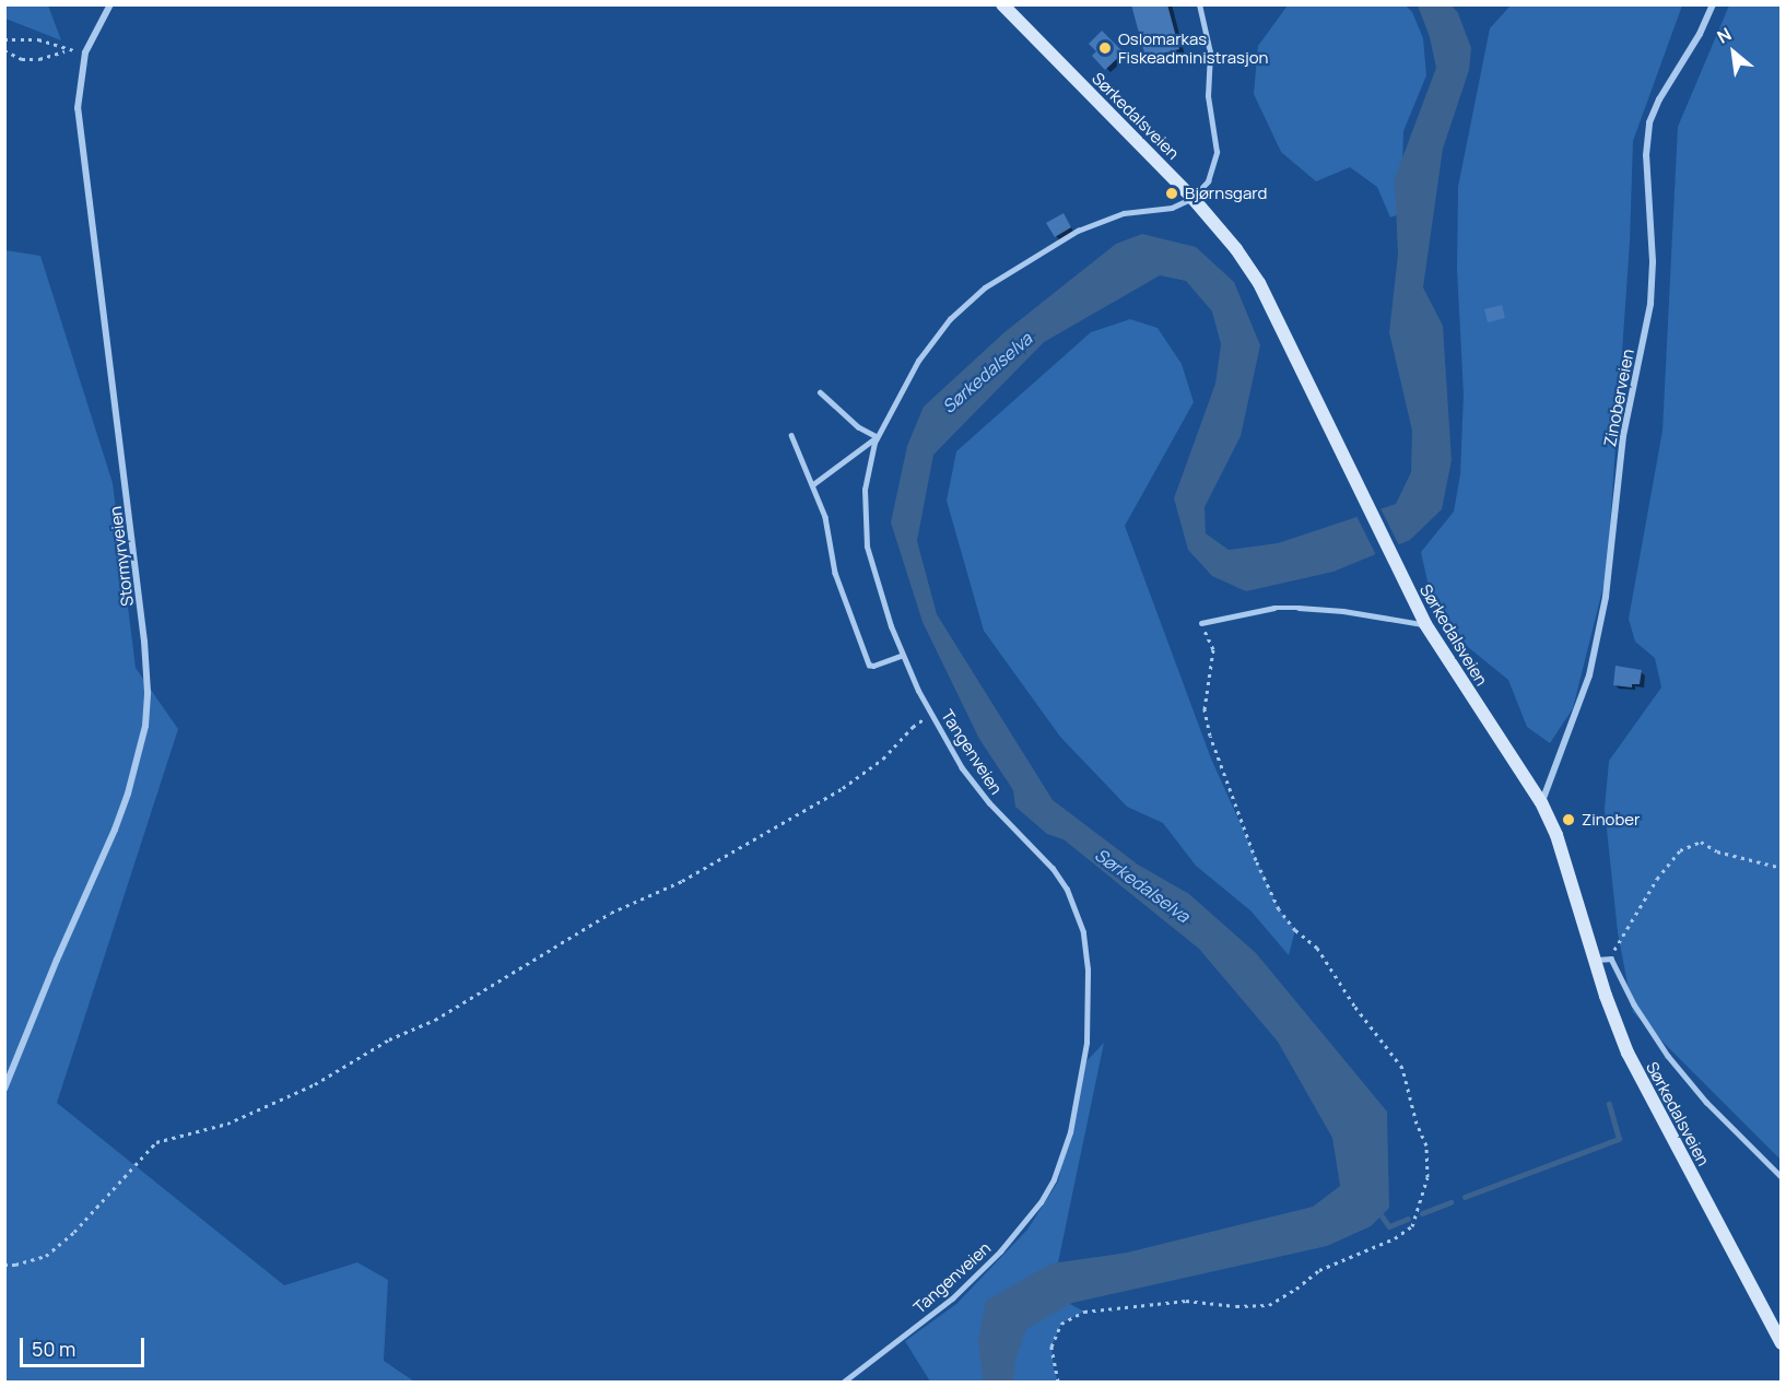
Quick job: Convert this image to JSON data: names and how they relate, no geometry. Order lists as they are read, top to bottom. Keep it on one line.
{"streets":{"street":["Sørkedalsveien","Zinoberveien","Stormyrveien"],"lane":["Tangenveien"]},"crossings":[["Sørkedalsveien","Zinoberveien"],["Sørkedalsveien","Tangenveien"]],"water":["Sørkedalselva"],"places":["Oslomarkas Fiskeadministrasjon","Bjørnsgard","Zinober"],"scale_bar":"50 m","north":"top left"}
